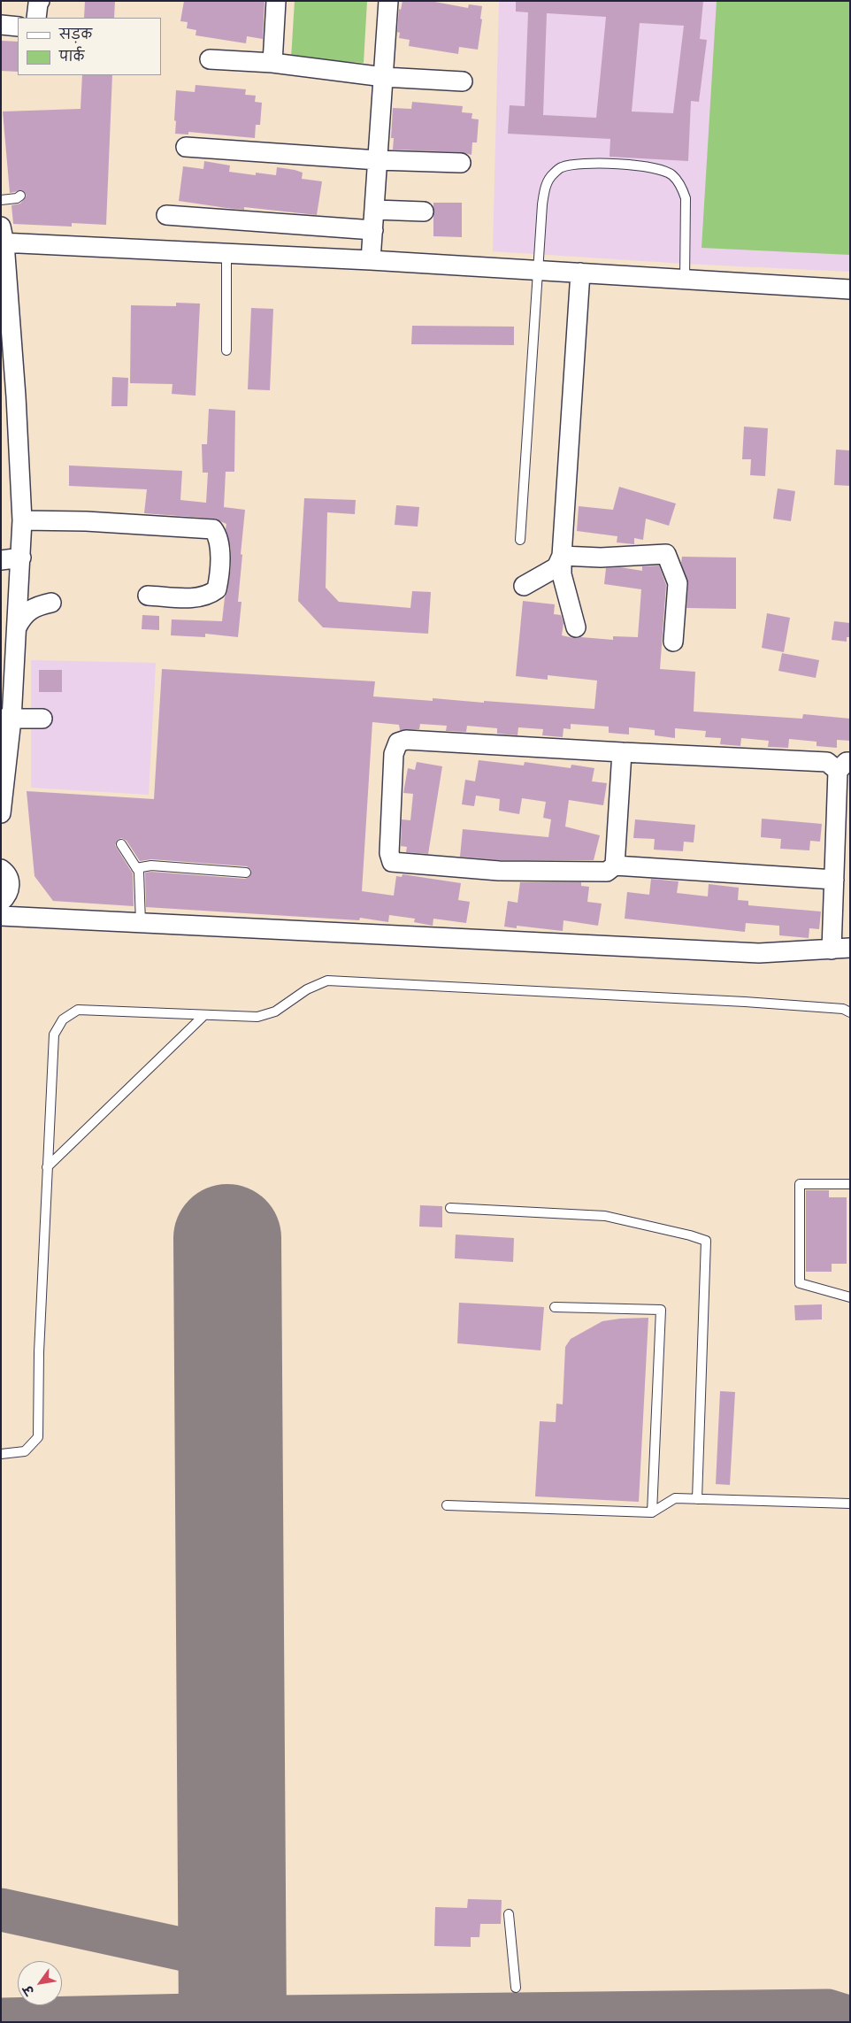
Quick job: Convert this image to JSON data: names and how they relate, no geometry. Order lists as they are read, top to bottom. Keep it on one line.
{"legend":["सड़क","पार्क"],"north":"bottom left"}
